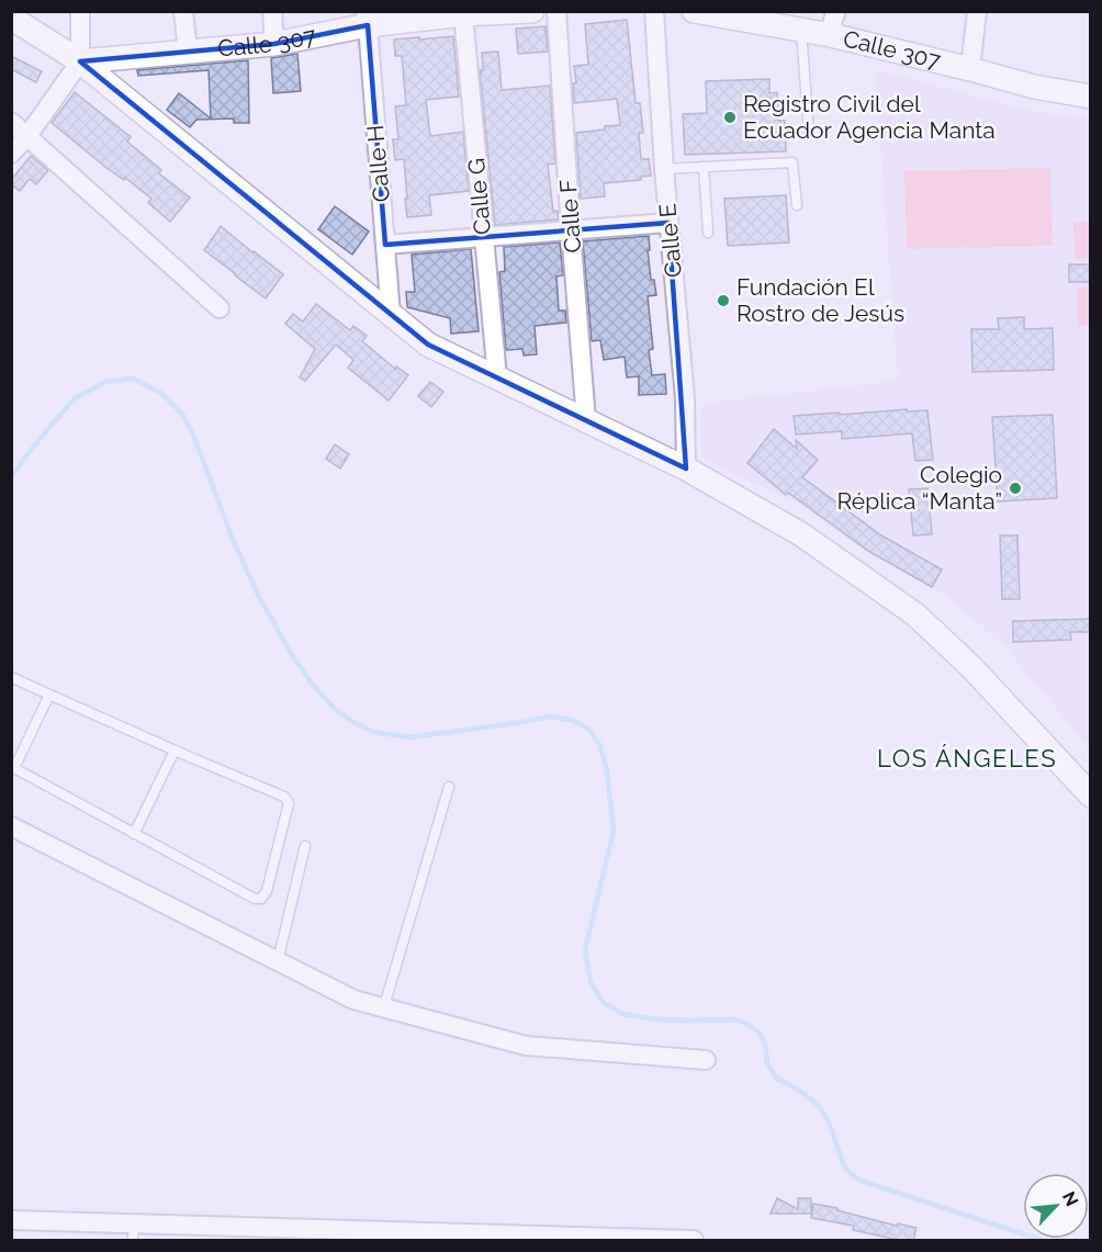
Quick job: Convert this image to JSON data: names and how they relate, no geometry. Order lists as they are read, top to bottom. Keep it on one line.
{"streets":{"street":["Calle 307","Calle H","Calle G","Calle F","Calle E"]},"crossings":[["Calle 307","Calle H"],["Calle 307","Calle G"]],"districts":["LOS ÁNGELES"],"places":["Registro Civil del Ecuador Agencia Manta","Fundación El Rostro de Jesús","Colegio Réplica “Manta”"],"north":"top right"}
